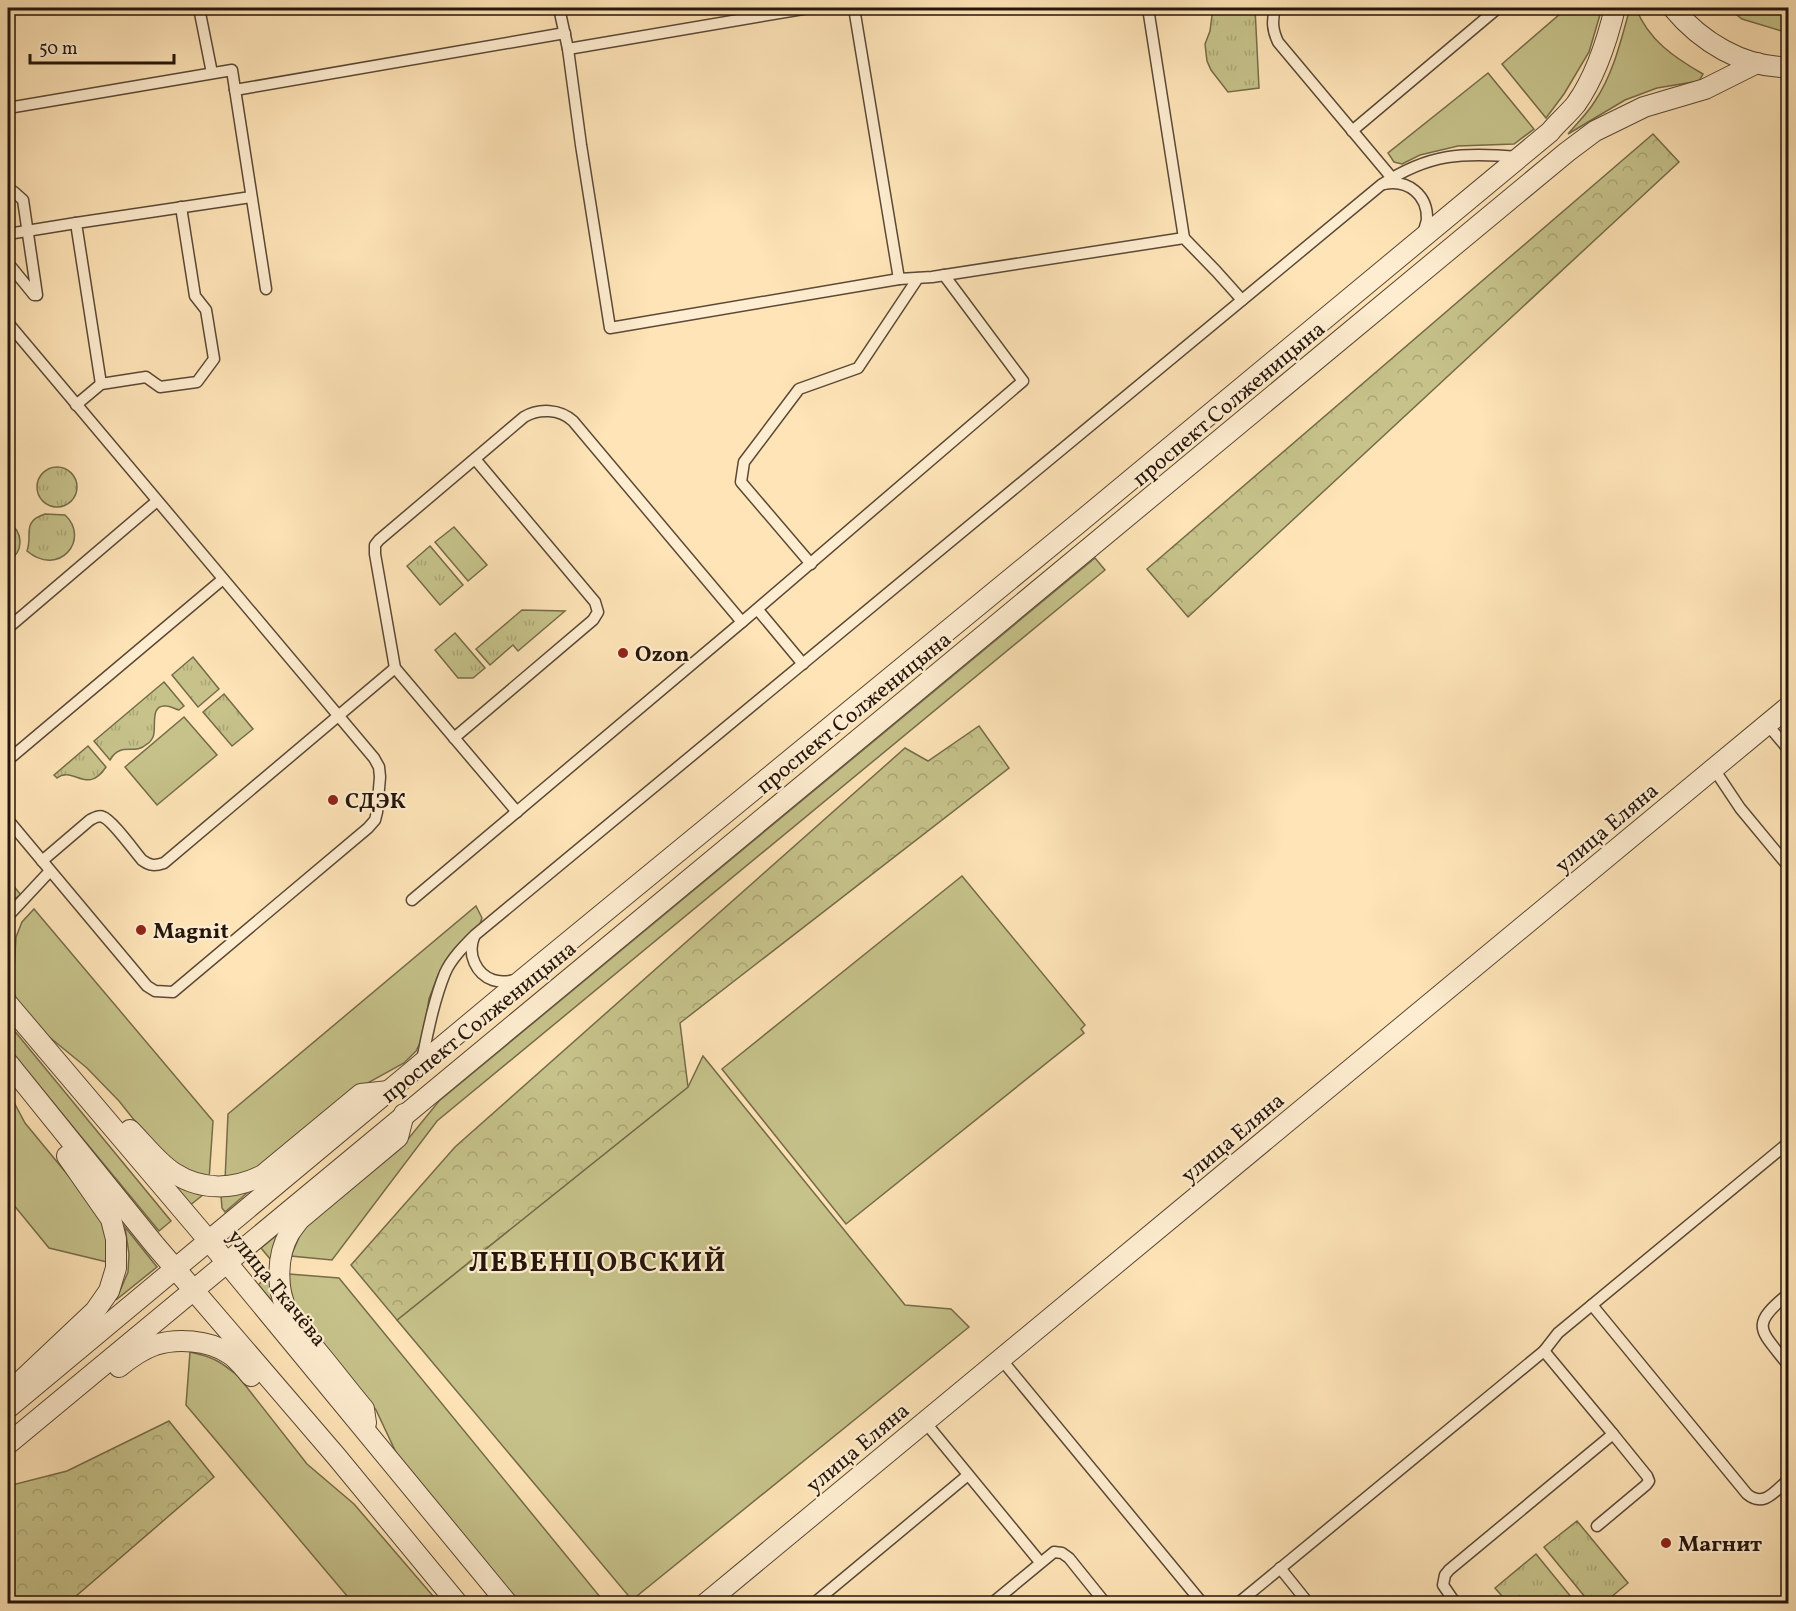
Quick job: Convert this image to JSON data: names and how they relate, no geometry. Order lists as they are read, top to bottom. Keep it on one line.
{"streets":{"street":["проспект Солженицына","улица Еляна","улица Ткачёва"]},"crossings":[["проспект Солженицына","улица Ткачёва"]],"districts":["ЛЕВЕНЦОВСКИЙ"],"places":["Ozon","СДЭК","Magnit","Магнит"],"scale_bar":"50 m"}
